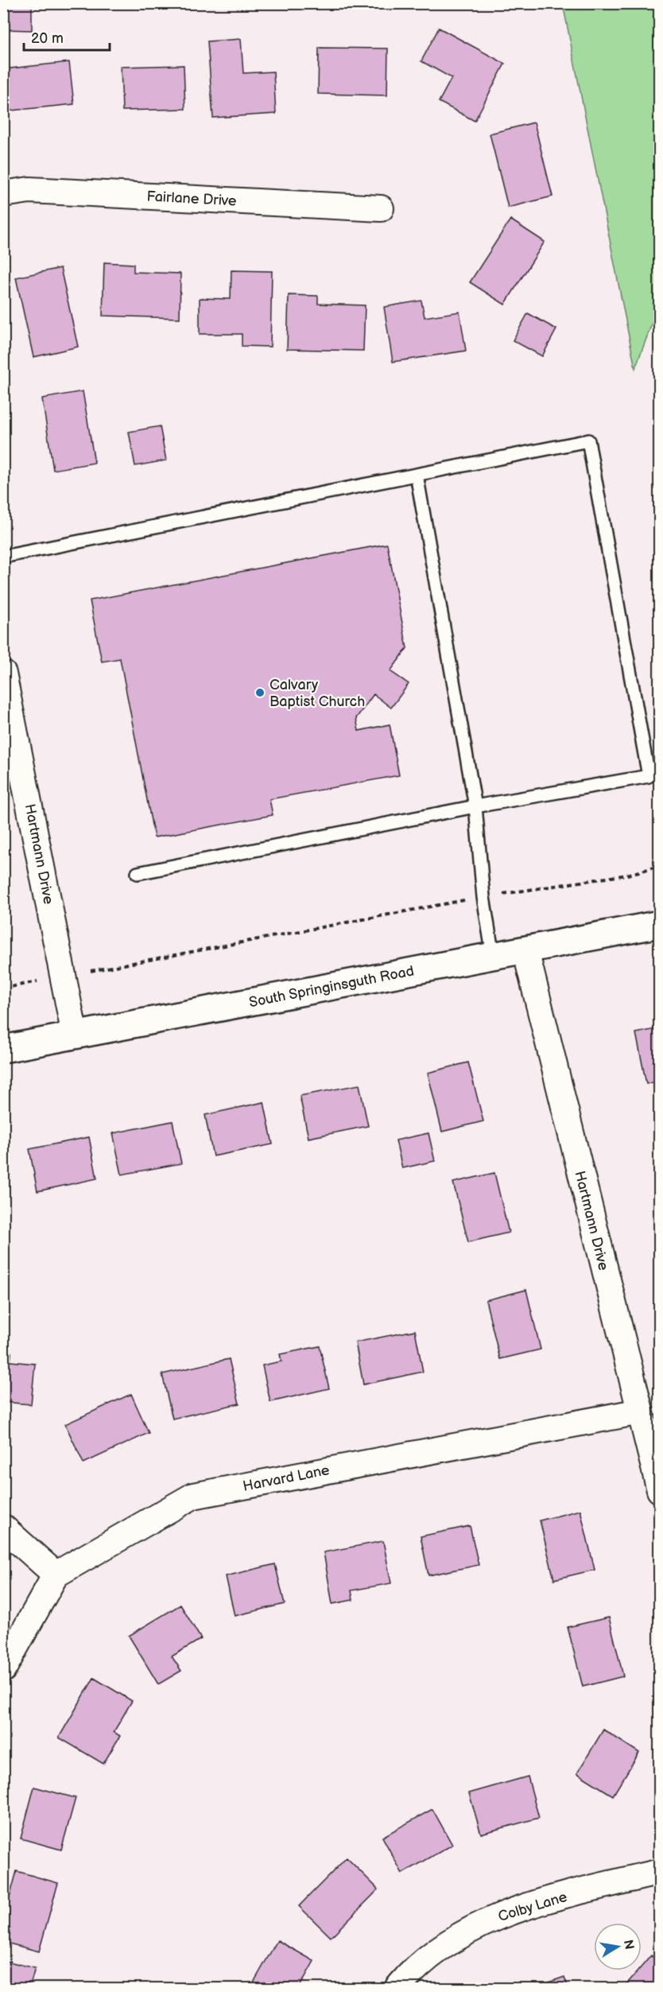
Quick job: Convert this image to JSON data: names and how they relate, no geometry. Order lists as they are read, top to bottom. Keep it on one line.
{"streets":{"street":["Fairlane Drive","Hartmann Drive","South Springinsguth Road","Harvard Lane","Colby Lane"]},"crossings":[["Hartmann Drive","South Springinsguth Road"],["Hartmann Drive","Harvard Lane"]],"places":["Calvary Baptist Church"],"scale_bar":"20 m","north":"right"}
